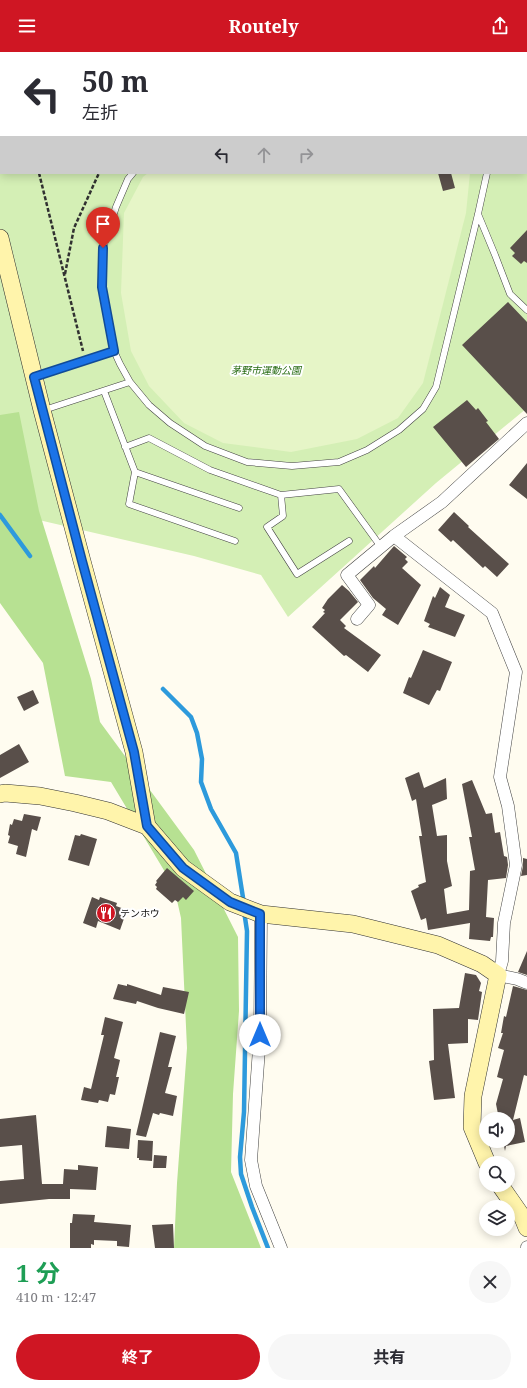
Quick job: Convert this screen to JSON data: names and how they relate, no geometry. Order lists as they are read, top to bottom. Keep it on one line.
{"parks":["茅野市運動公園"],"places":{"restaurant":["テンホウ"]},"page":{"header":"Routely","turn":["50 m","左折"],"heading":["1 分","410 m · 12:47"],"buttons":["終了","共有"]}}
